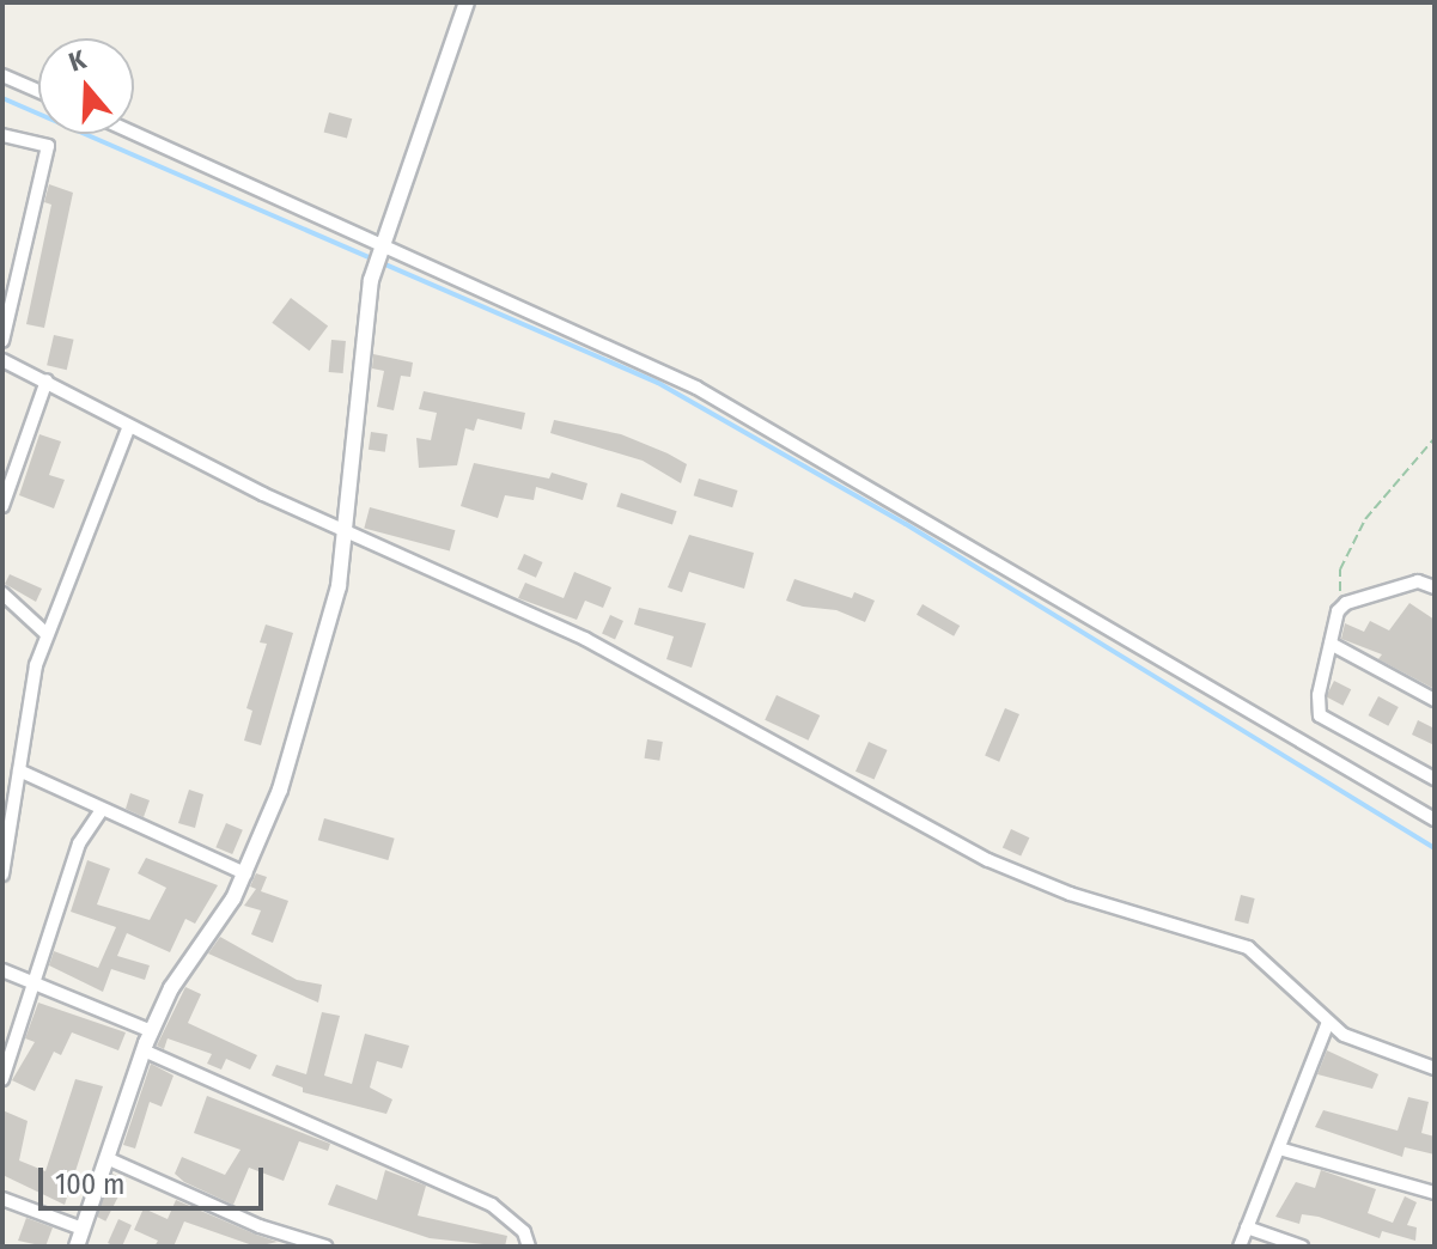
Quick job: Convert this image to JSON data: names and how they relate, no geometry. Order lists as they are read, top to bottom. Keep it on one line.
{"scale_bar":"100 m","north":"top"}
